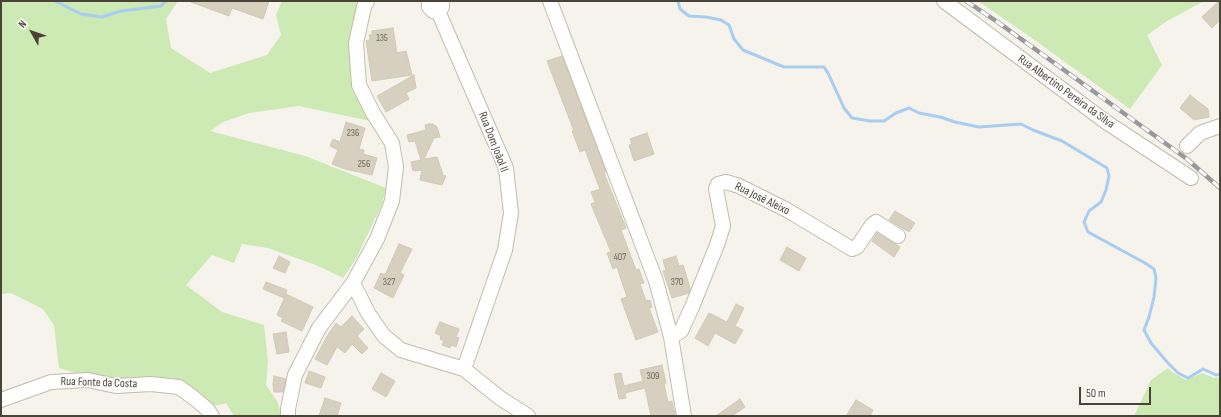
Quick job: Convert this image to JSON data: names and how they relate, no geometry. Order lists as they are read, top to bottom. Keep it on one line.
{"streets":{"street":["Rua Albertino Pereira da Silva","Rua Dom Joãol II","Rua José Aleixo","Rua Fonte da Costa"]},"house_numbers":["135","236","256","407","327","370","309"],"scale_bar":"50 m","north":"top left"}
